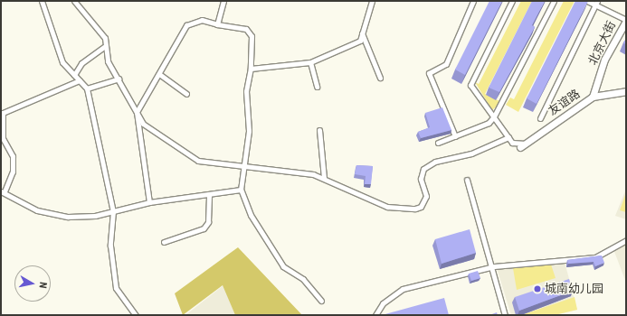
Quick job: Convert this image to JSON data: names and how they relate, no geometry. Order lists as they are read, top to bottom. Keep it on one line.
{"streets":{"street":["北京大街","友谊路"]},"crossings":[["北京大街","友谊路"]],"places":["城南幼儿园"],"north":"right"}
